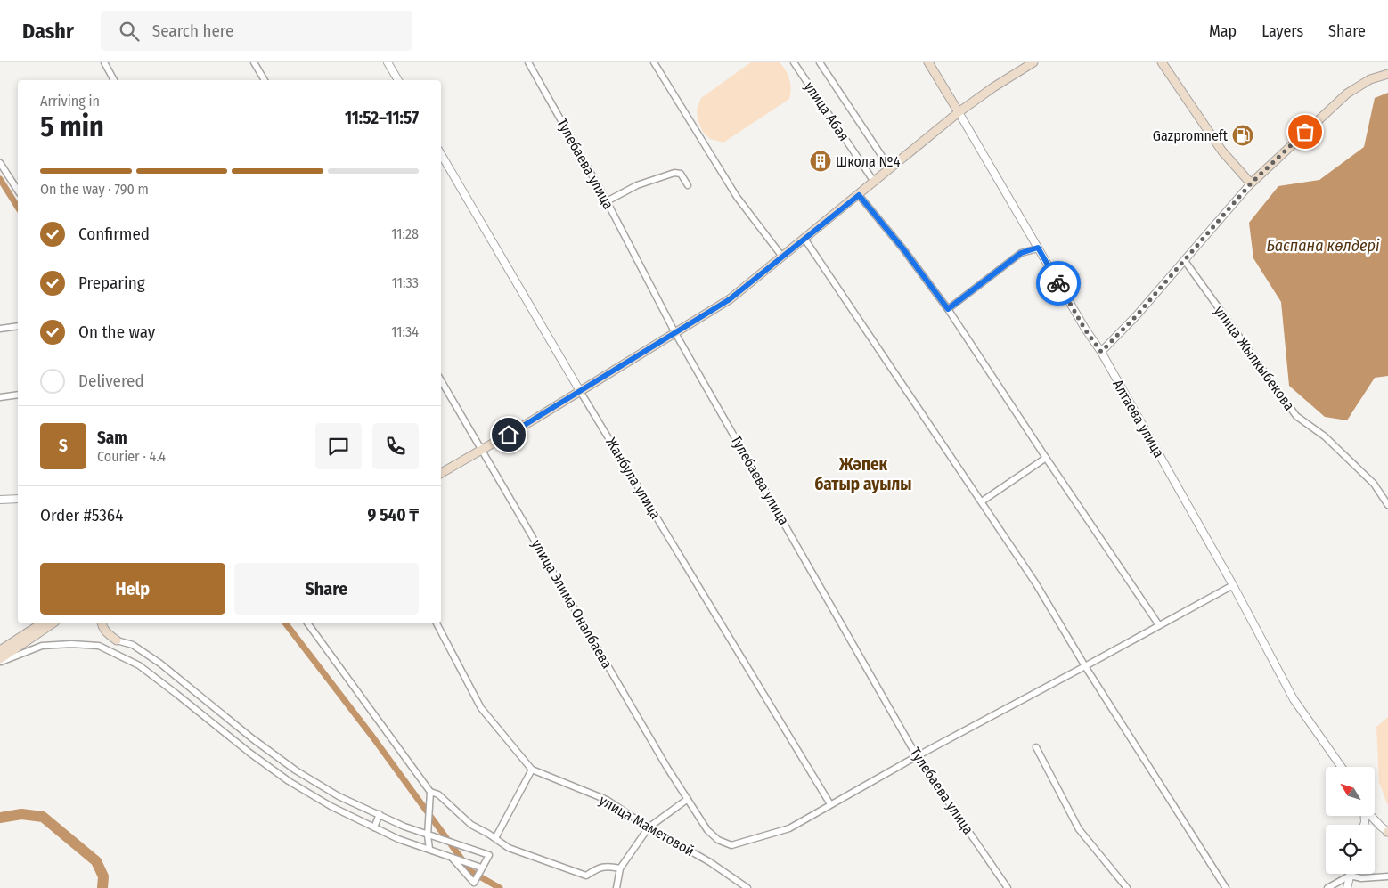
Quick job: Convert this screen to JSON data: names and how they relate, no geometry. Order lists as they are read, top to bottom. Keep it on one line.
{"streets":{"main road":["Алтаева улица"],"street":["улица Абая","Тулебаева улица","улица Жылкыбекова","Жанбула улица","улица Элима Оналбаева","улица Маметовой"]},"crossings":[["Жанбула улица","улица Элима Оналбаева"]],"districts":["Жәпек батыр ауылы"],"water":["Баспана көлдері"],"places":{"fuel station":["Gazpromneft"],"building":["Школа №4"]},"north":"top left","page":{"header":"Dashr","search":"Search here","nav":["Map","Layers","Share"],"heading":["5 min","Arriving in","11:52–11:57"],"panel":["Sam","Courier · 4.4","Order #5364","9 540 ₸"],"bar":"On the way · 790 m","list":[["Confirmed","11:28"],["Preparing","11:33"],["On the way","11:34"],"Delivered"],"round":"S","buttons":["Help","Share"]}}
